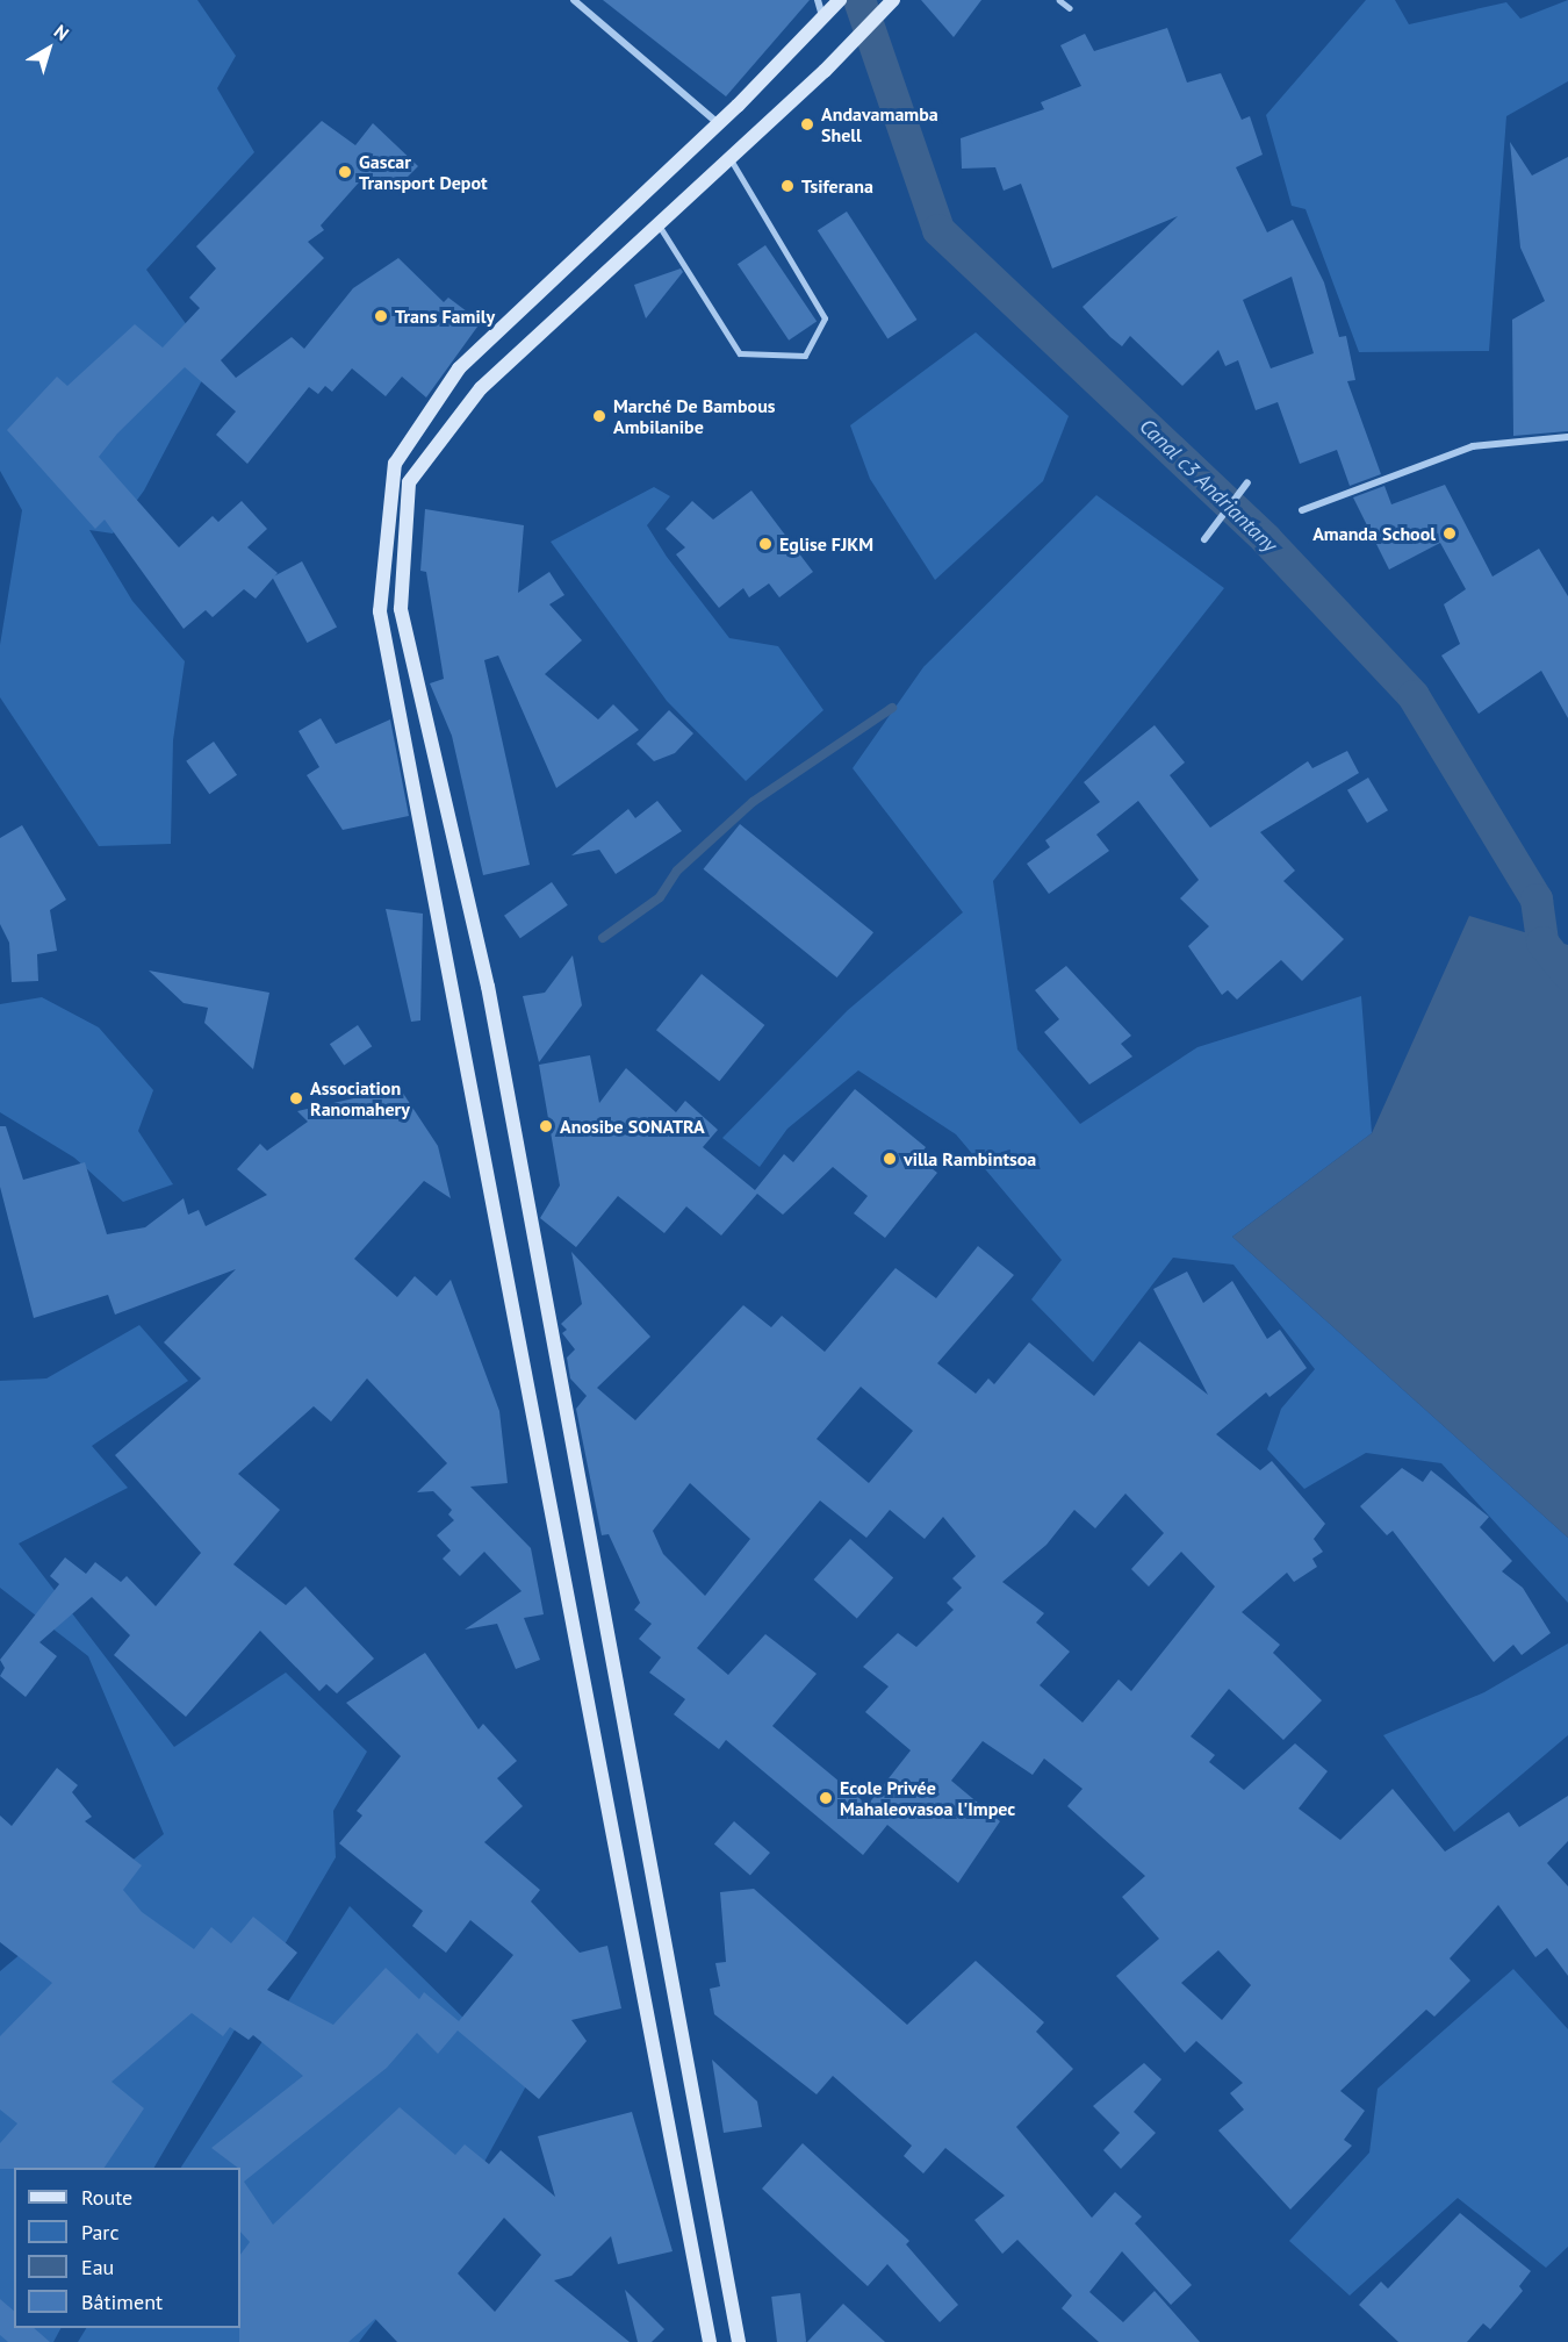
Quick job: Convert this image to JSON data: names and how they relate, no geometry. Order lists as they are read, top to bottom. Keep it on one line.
{"water":["Canal c3 Andriantany"],"places":["Andavamamba Shell","Gascar Transport Depot","Tsiferana","Trans Family","Marché De Bambous Ambilanibe","Amanda School","Eglise FJKM","Association Ranomahery","Anosibe SONATRA","villa Rambintsoa","Ecole Privée Mahaleovasoa l'Impec"],"legend":["Route","Parc","Eau","Bâtiment"],"north":"top right"}
